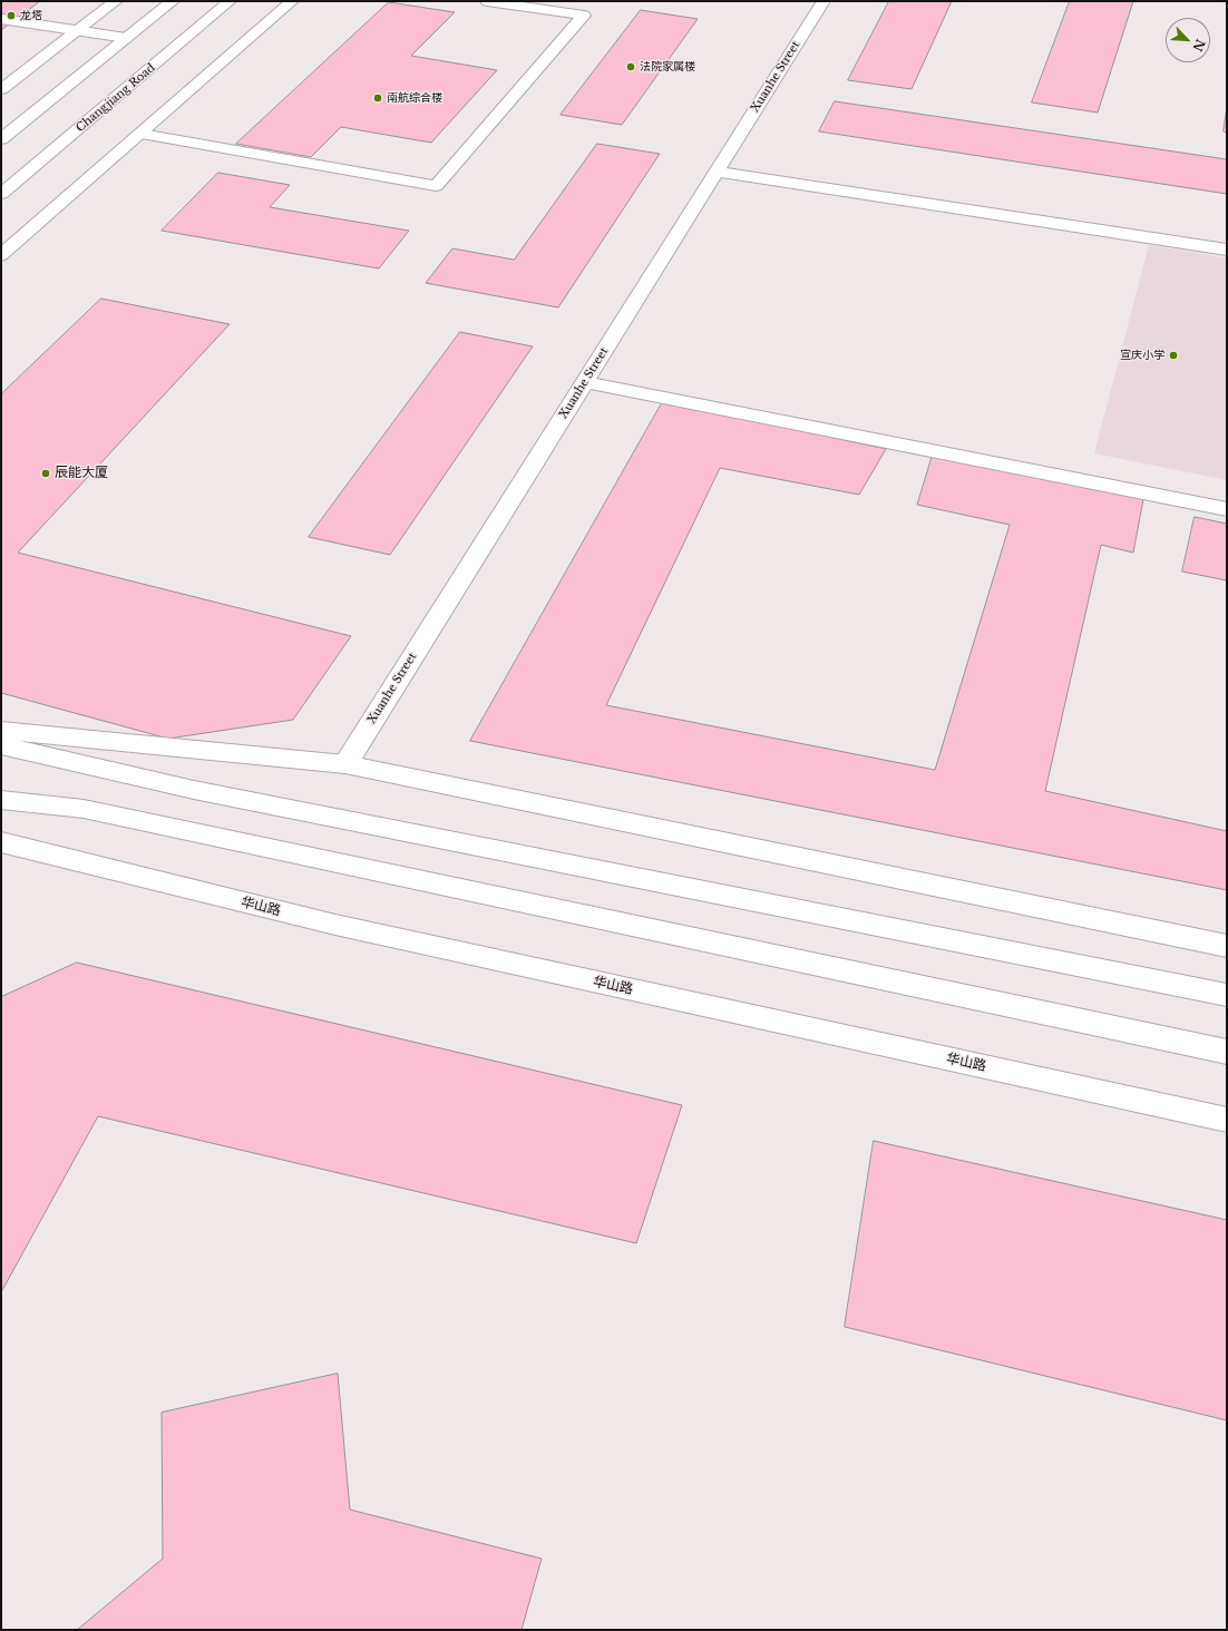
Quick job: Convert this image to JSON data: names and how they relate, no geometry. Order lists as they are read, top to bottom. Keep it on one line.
{"streets":{"main road":["Xuanhe Street","Changjiang Road","华山路"]},"places":["龙塔","法院家属楼","南航综合楼","宣庆小学","辰能大厦"],"north":"bottom right"}
